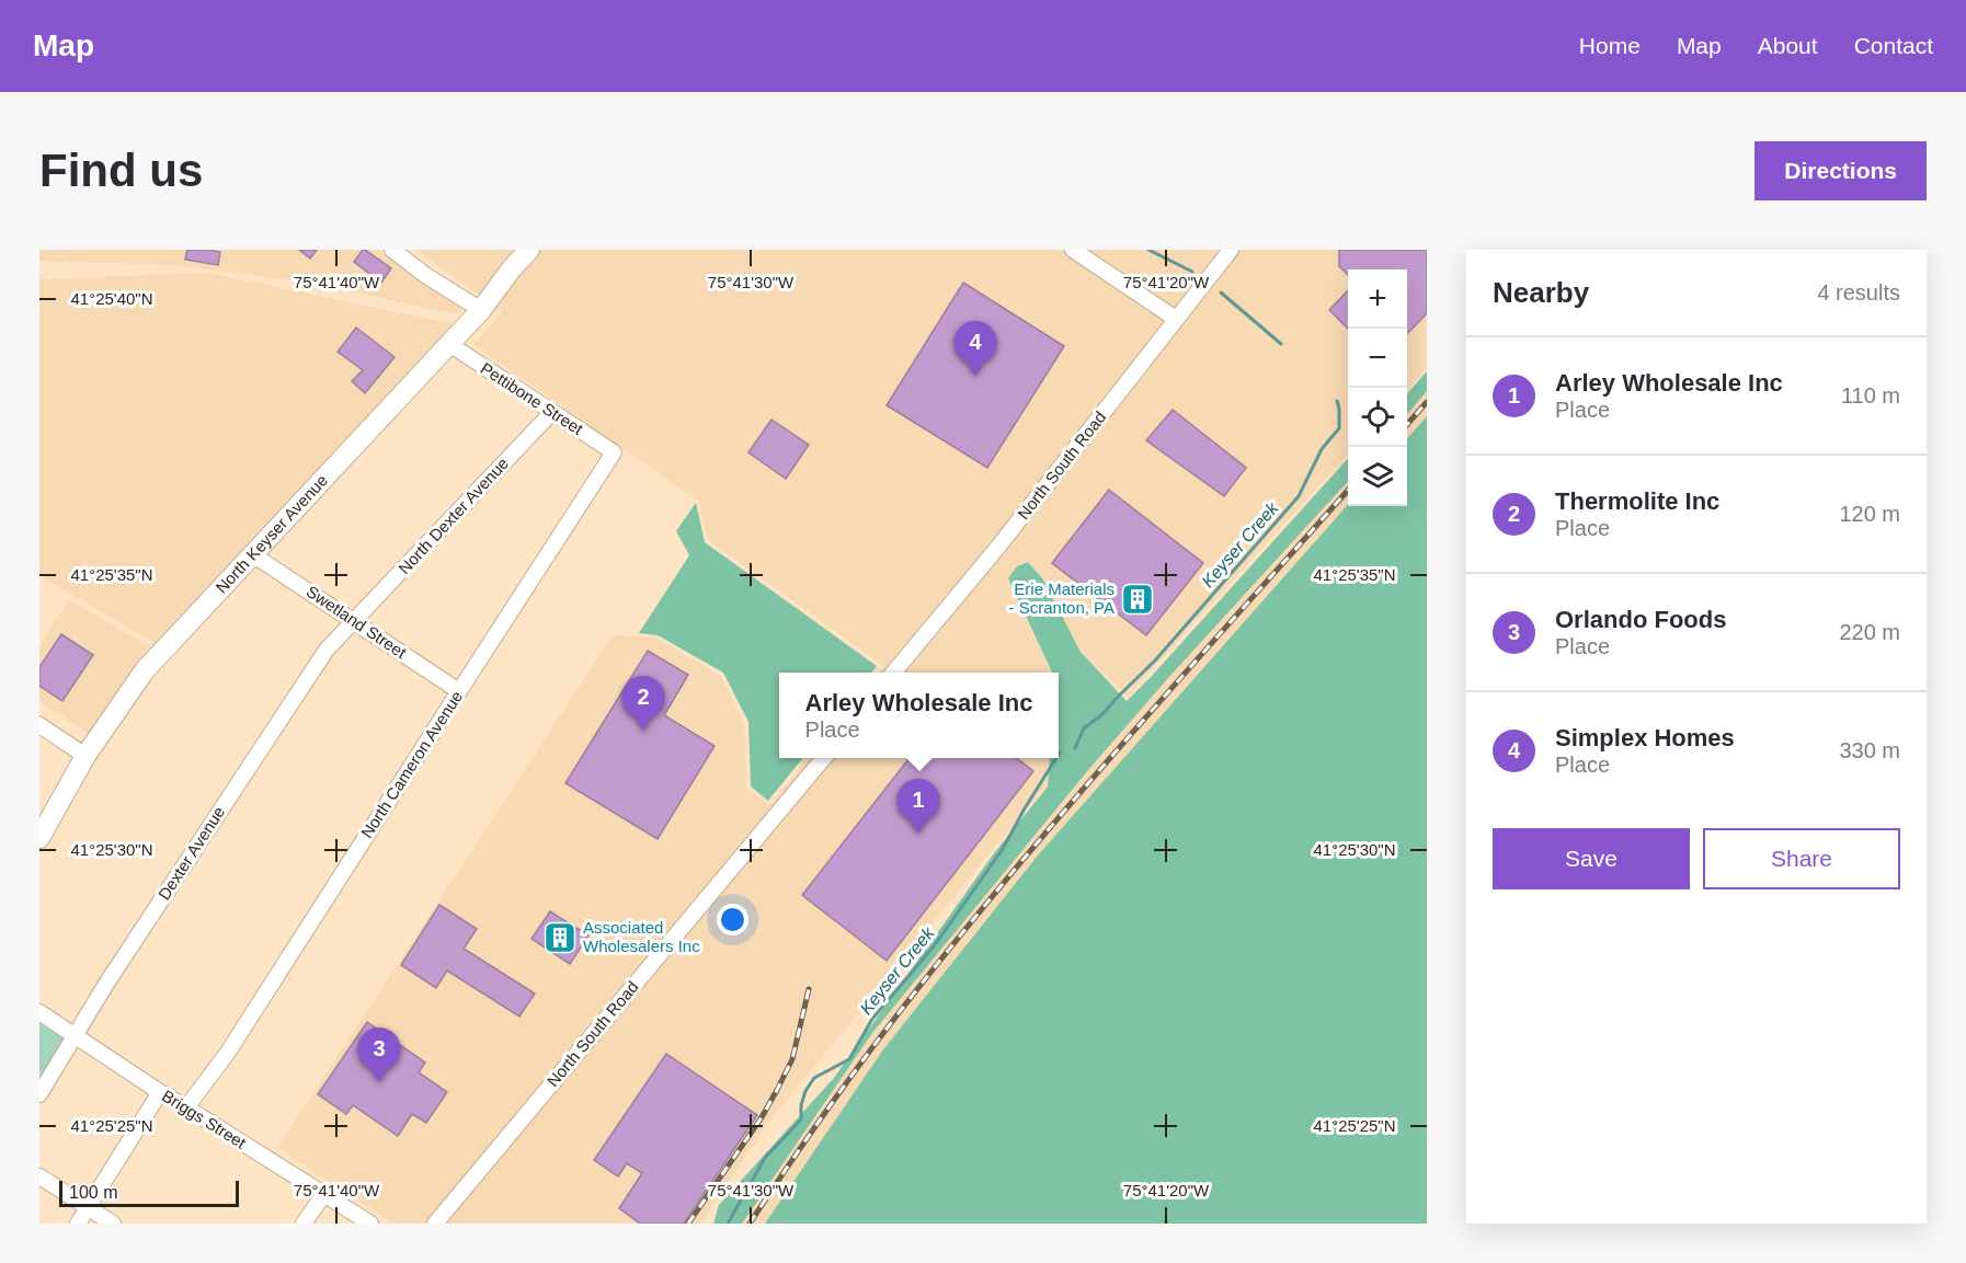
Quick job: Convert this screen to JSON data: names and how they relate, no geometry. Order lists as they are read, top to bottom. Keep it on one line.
{"streets":{"main road":["North Keyser Avenue"],"street":["Pettibone Street","North South Road","North Dexter Avenue","Swetland Street","North Cameron Avenue","Dexter Avenue","Briggs Street"]},"crossings":[["Pettibone Street","North Dexter Avenue"],["Pettibone Street","North Keyser Avenue"],["Pettibone Street","North Cameron Avenue"],["North Dexter Avenue","Swetland Street"],["North Dexter Avenue","Dexter Avenue"],["North Keyser Avenue","Swetland Street"],["Swetland Street","North Cameron Avenue"],["Swetland Street","Dexter Avenue"],["North Cameron Avenue","Briggs Street"],["Dexter Avenue","Briggs Street"]],"water":["Keyser Creek"],"places":{"building":["Erie Materials - Scranton, PA","Associated Wholesalers Inc"]},"scale_bar":"100 m","page":{"header":"Map","nav":["Home","Map","About","Contact"],"buttons":["Directions",["Save","Share"]],"title":"Find us","heading":["Nearby","4 results"],"map_buttons":["+","−"],"pins":["4","2","1","3"],"list":[{"mark":"1","name":"Arley Wholesale Inc","note":"Place","value":"110 m"},{"mark":"2","name":"Thermolite Inc","note":"Place","value":"120 m"},{"mark":"3","name":"Orlando Foods","note":"Place","value":"220 m"},{"mark":"4","name":"Simplex Homes","note":"Place","value":"330 m"}],"popup":["Arley Wholesale Inc","Place"],"scale":"100 m"},"coordinates":["75°41'40\"W","75°41'30\"W","75°41'20\"W","41°25'40\"N","41°25'35\"N","41°25'30\"N","41°25'25\"N"]}
